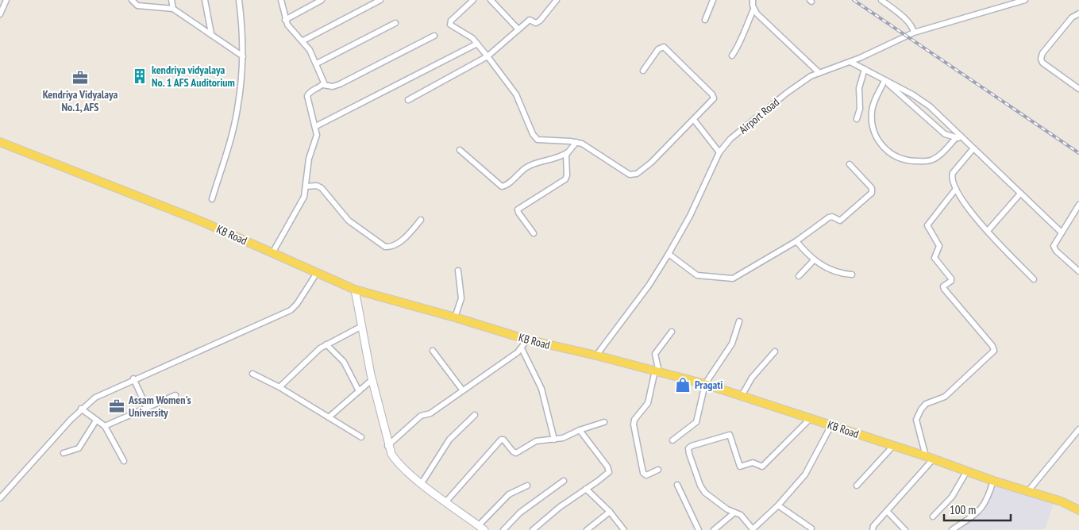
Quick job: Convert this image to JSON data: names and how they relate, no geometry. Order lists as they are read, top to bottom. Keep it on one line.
{"streets":{"main road":["KB Road"],"street":["Airport Road"]},"crossings":[["Airport Road","KB Road"]],"places":{"building":["kendriya vidyalaya No. 1 AFS Auditorium"],"office":["Kendriya Vidyalaya No.1, AFS","Assam Women's University"],"shop":["Pragati"]},"scale_bar":"100 m"}
